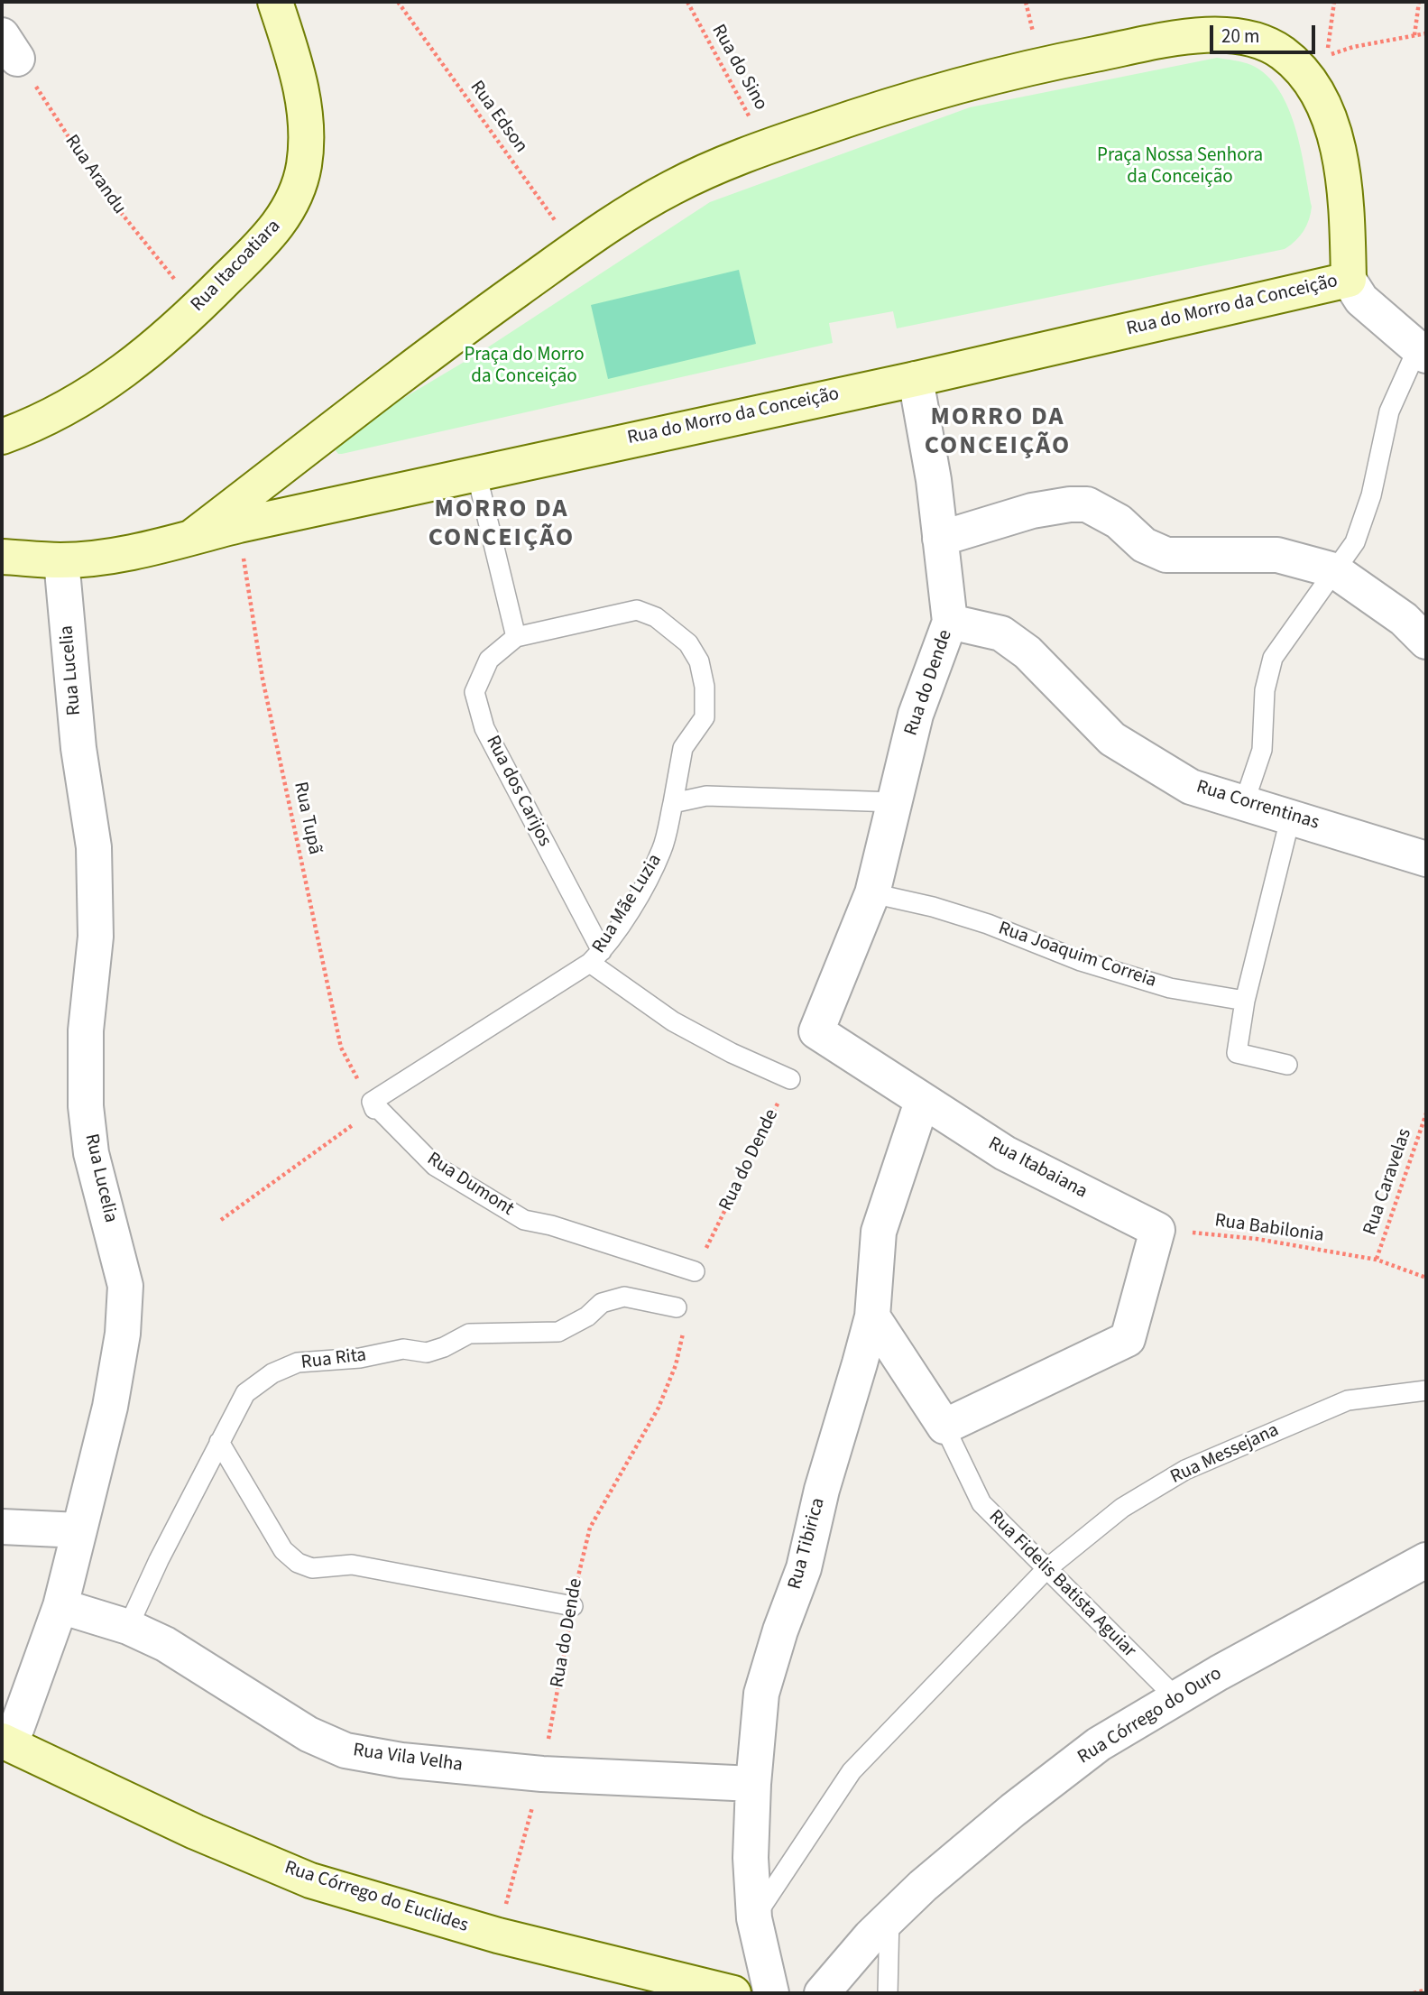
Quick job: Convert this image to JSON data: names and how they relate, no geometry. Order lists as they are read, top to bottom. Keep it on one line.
{"streets":{"street":["Rua Itacoatiara","Rua do Morro da Conceição","Rua Lucelia","Rua do Dende","Rua Correntinas","Rua Itabaiana","Rua Tibirica","Rua Córrego do Ouro","Rua Vila Velha","Rua Córrego do Euclides"],"lane":["Rua dos Carijos","Rua Mãe Luzia","Rua Joaquim Correia","Rua Dumont","Rua Rita","Rua Messejana","Rua Fidelis Batista Aguiar"],"path":["Rua do Sino","Rua Edson","Rua Arandu","Rua Tupã","Rua Caravelas","Rua Babilonia"]},"crossings":[["Rua do Sino","Rua do Morro da Conceição"],["Rua Edson","Rua do Morro da Conceição"],["Rua Arandu","Rua Itacoatiara"],["Rua do Morro da Conceição","Rua Lucelia"],["Rua do Morro da Conceição","Rua do Dende"],["Rua do Morro da Conceição","Rua Tupã"],["Rua Lucelia","Rua Vila Velha"],["Rua Lucelia","Rua Córrego do Euclides"],["Rua do Dende","Rua Correntinas"],["Rua do Dende","Rua Joaquim Correia"],["Rua do Dende","Rua Itabaiana"],["Rua do Dende","Rua Dumont"],["Rua do Dende","Rua Vila Velha"],["Rua do Dende","Rua Córrego do Euclides"],["Rua dos Carijos","Rua Mãe Luzia"],["Rua Tupã","Rua Mãe Luzia"],["Rua Tupã","Rua Dumont"],["Rua Mãe Luzia","Rua Dumont"],["Rua Itabaiana","Rua Babilonia"],["Rua Itabaiana","Rua Tibirica"],["Rua Caravelas","Rua Babilonia"],["Rua Rita","Rua Vila Velha"],["Rua Messejana","Rua Tibirica"],["Rua Messejana","Rua Fidelis Batista Aguiar"],["Rua Tibirica","Rua Vila Velha"],["Rua Fidelis Batista Aguiar","Rua Córrego do Ouro"]],"districts":["MORRO DA CONCEIÇÃO","MORRO DA CONCEIÇÃO"],"parks":["Praça Nossa Senhora da Conceição","Praça do Morro da Conceição"],"scale_bar":"20 m"}
